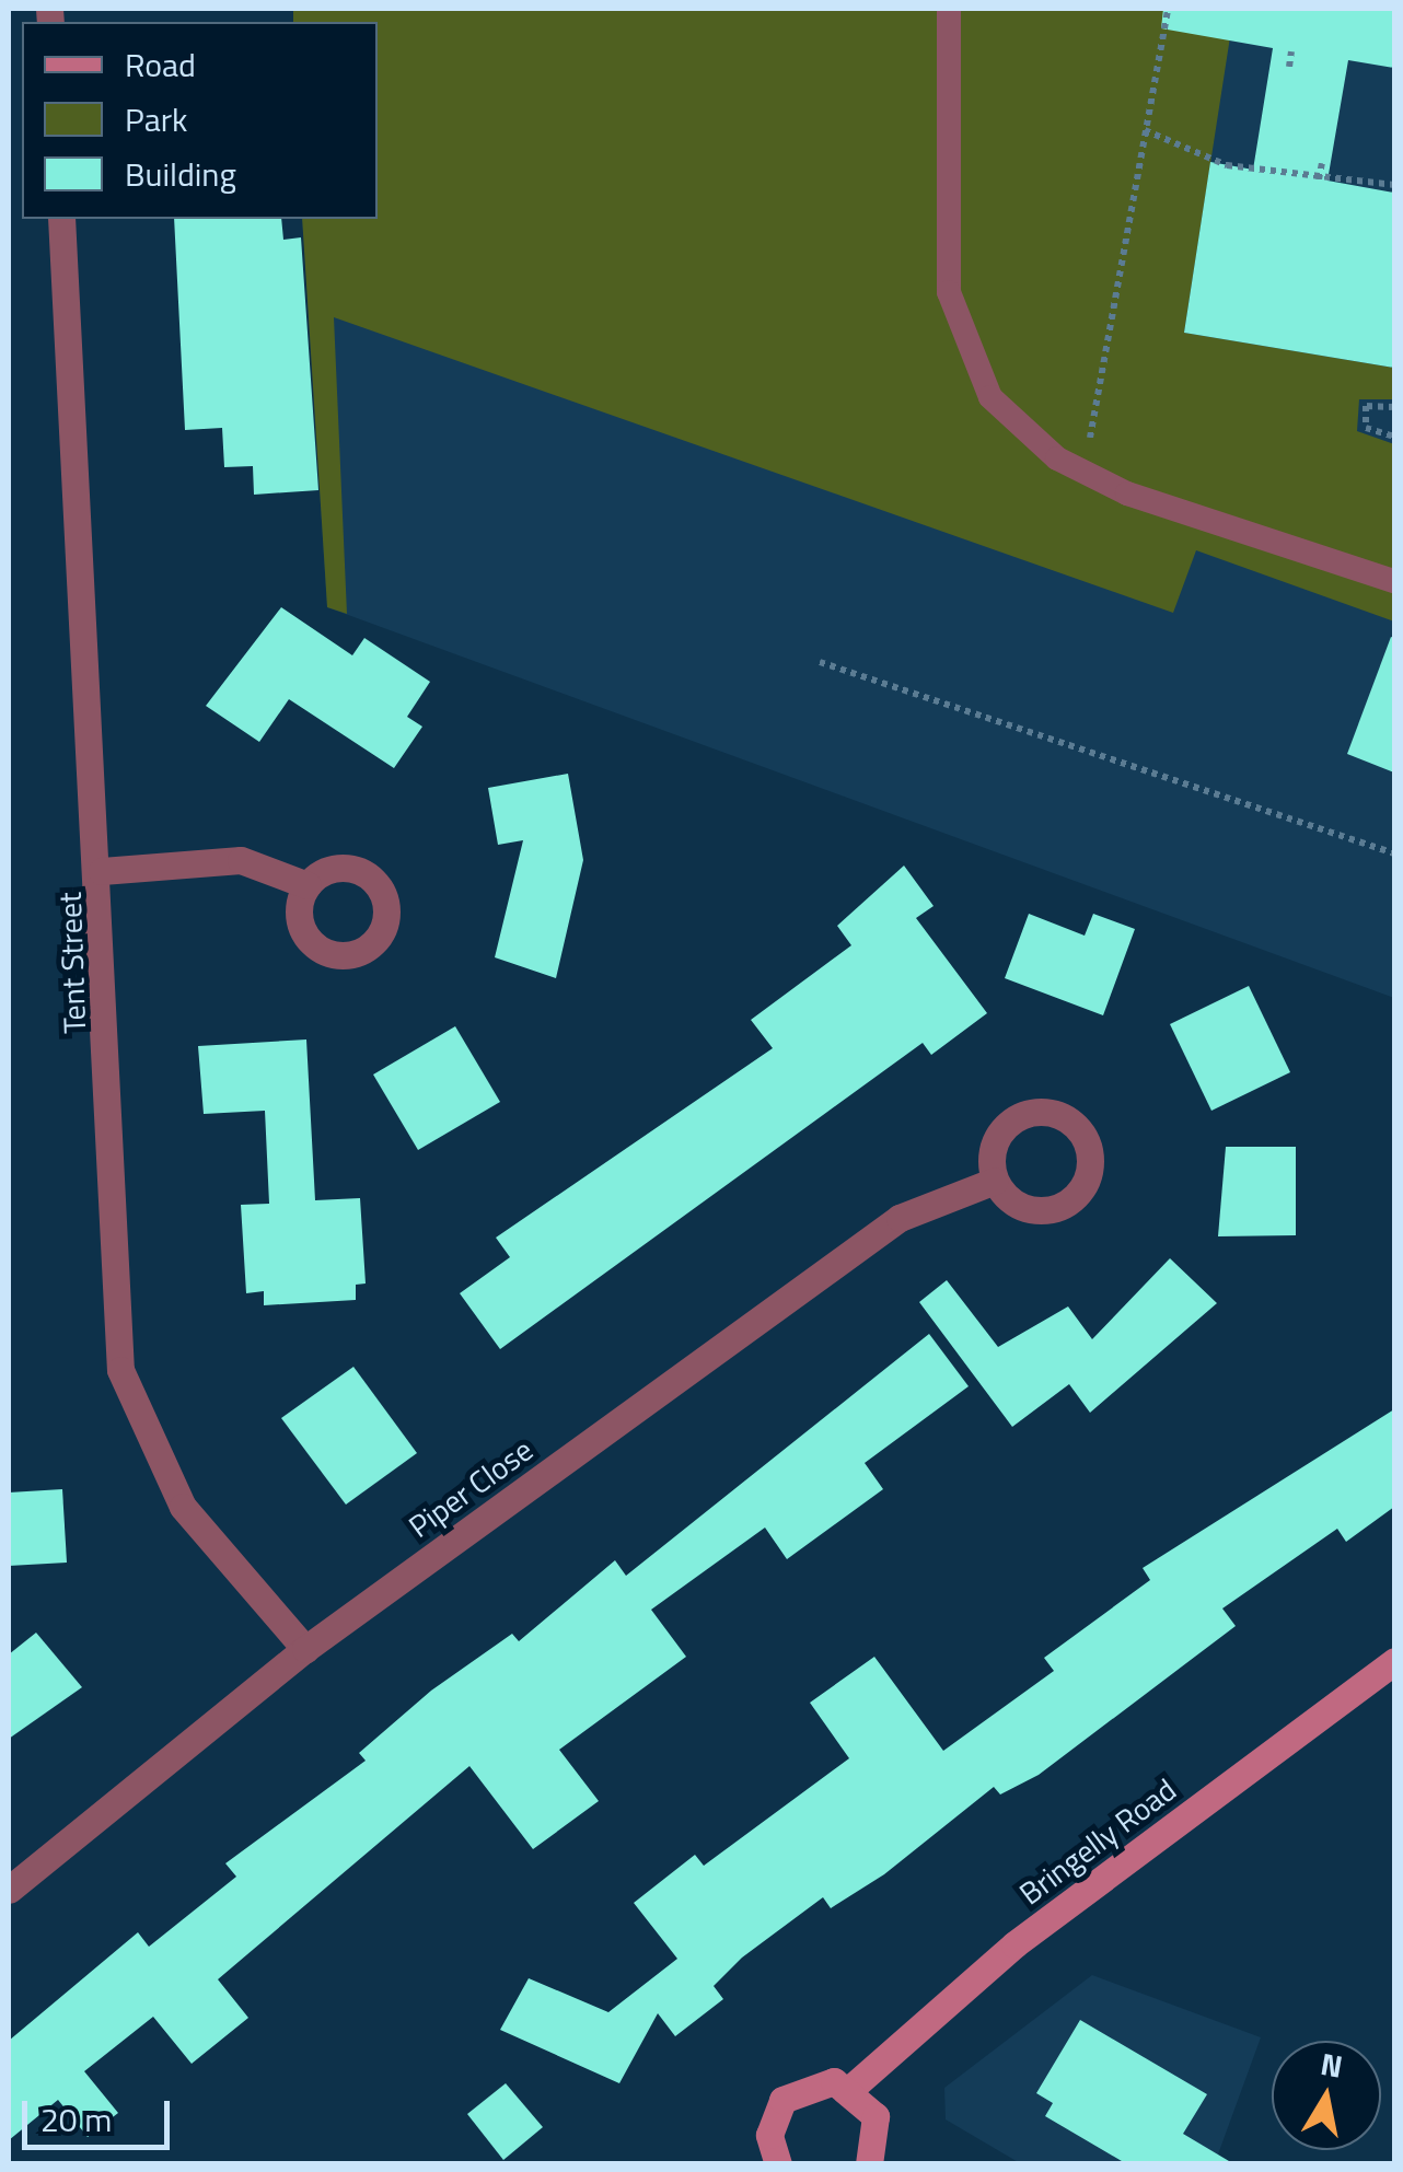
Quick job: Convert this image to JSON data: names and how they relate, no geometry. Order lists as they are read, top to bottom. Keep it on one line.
{"streets":{"main road":["Bringelly Road"],"street":["Tent Street","Piper Close"]},"crossings":[["Tent Street","Piper Close"]],"legend":["Road","Park","Building"],"scale_bar":"20 m","north":"top"}
